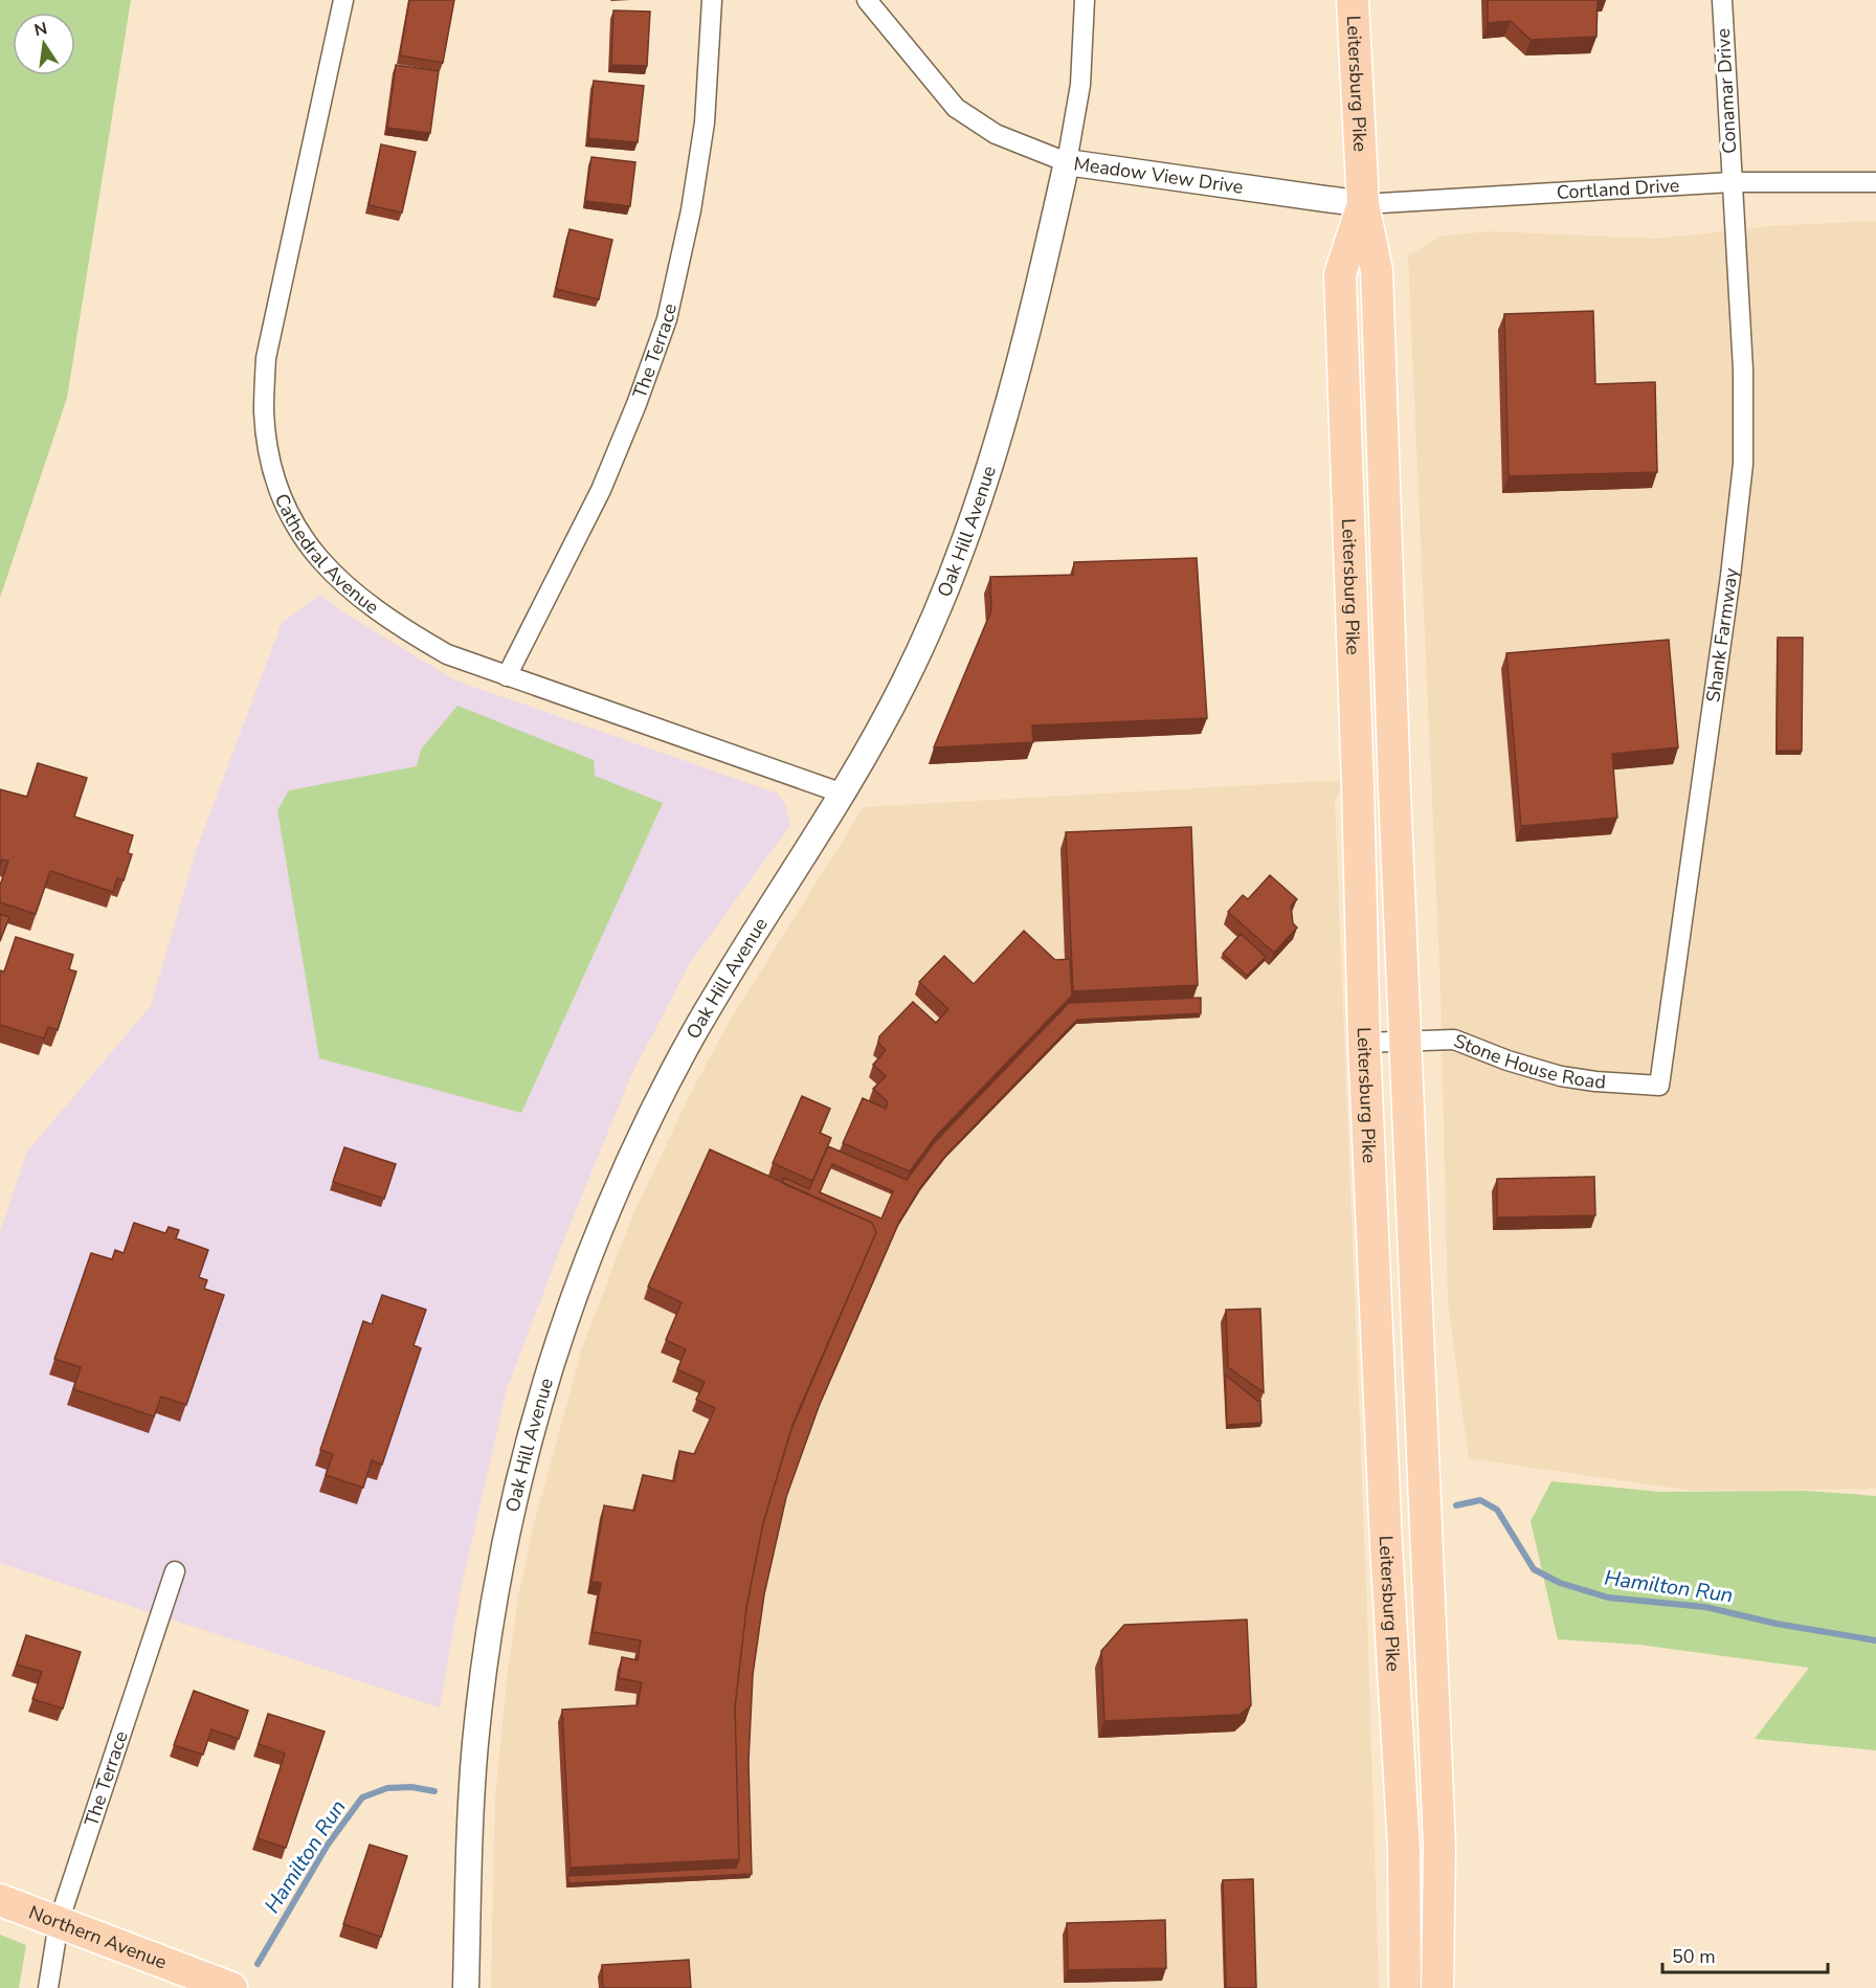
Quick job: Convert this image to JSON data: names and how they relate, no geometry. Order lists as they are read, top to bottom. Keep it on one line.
{"streets":{"main road":["Leitersburg Pike","Northern Avenue"],"street":["Conamar Drive","Meadow View Drive","Cortland Drive","The Terrace","Oak Hill Avenue","Cathedral Avenue","Shank Farmway","Stone House Road"]},"crossings":[["Leitersburg Pike","Meadow View Drive"],["Leitersburg Pike","Cortland Drive"],["Leitersburg Pike","Stone House Road"],["Conamar Drive","Cortland Drive"],["Conamar Drive","Shank Farmway"],["Meadow View Drive","Cortland Drive"],["Meadow View Drive","Oak Hill Avenue"],["Cortland Drive","Shank Farmway"],["The Terrace","Cathedral Avenue"],["The Terrace","Northern Avenue"],["Oak Hill Avenue","Cathedral Avenue"],["Shank Farmway","Stone House Road"]],"water":["Hamilton Run"],"scale_bar":"50 m","north":"top"}
